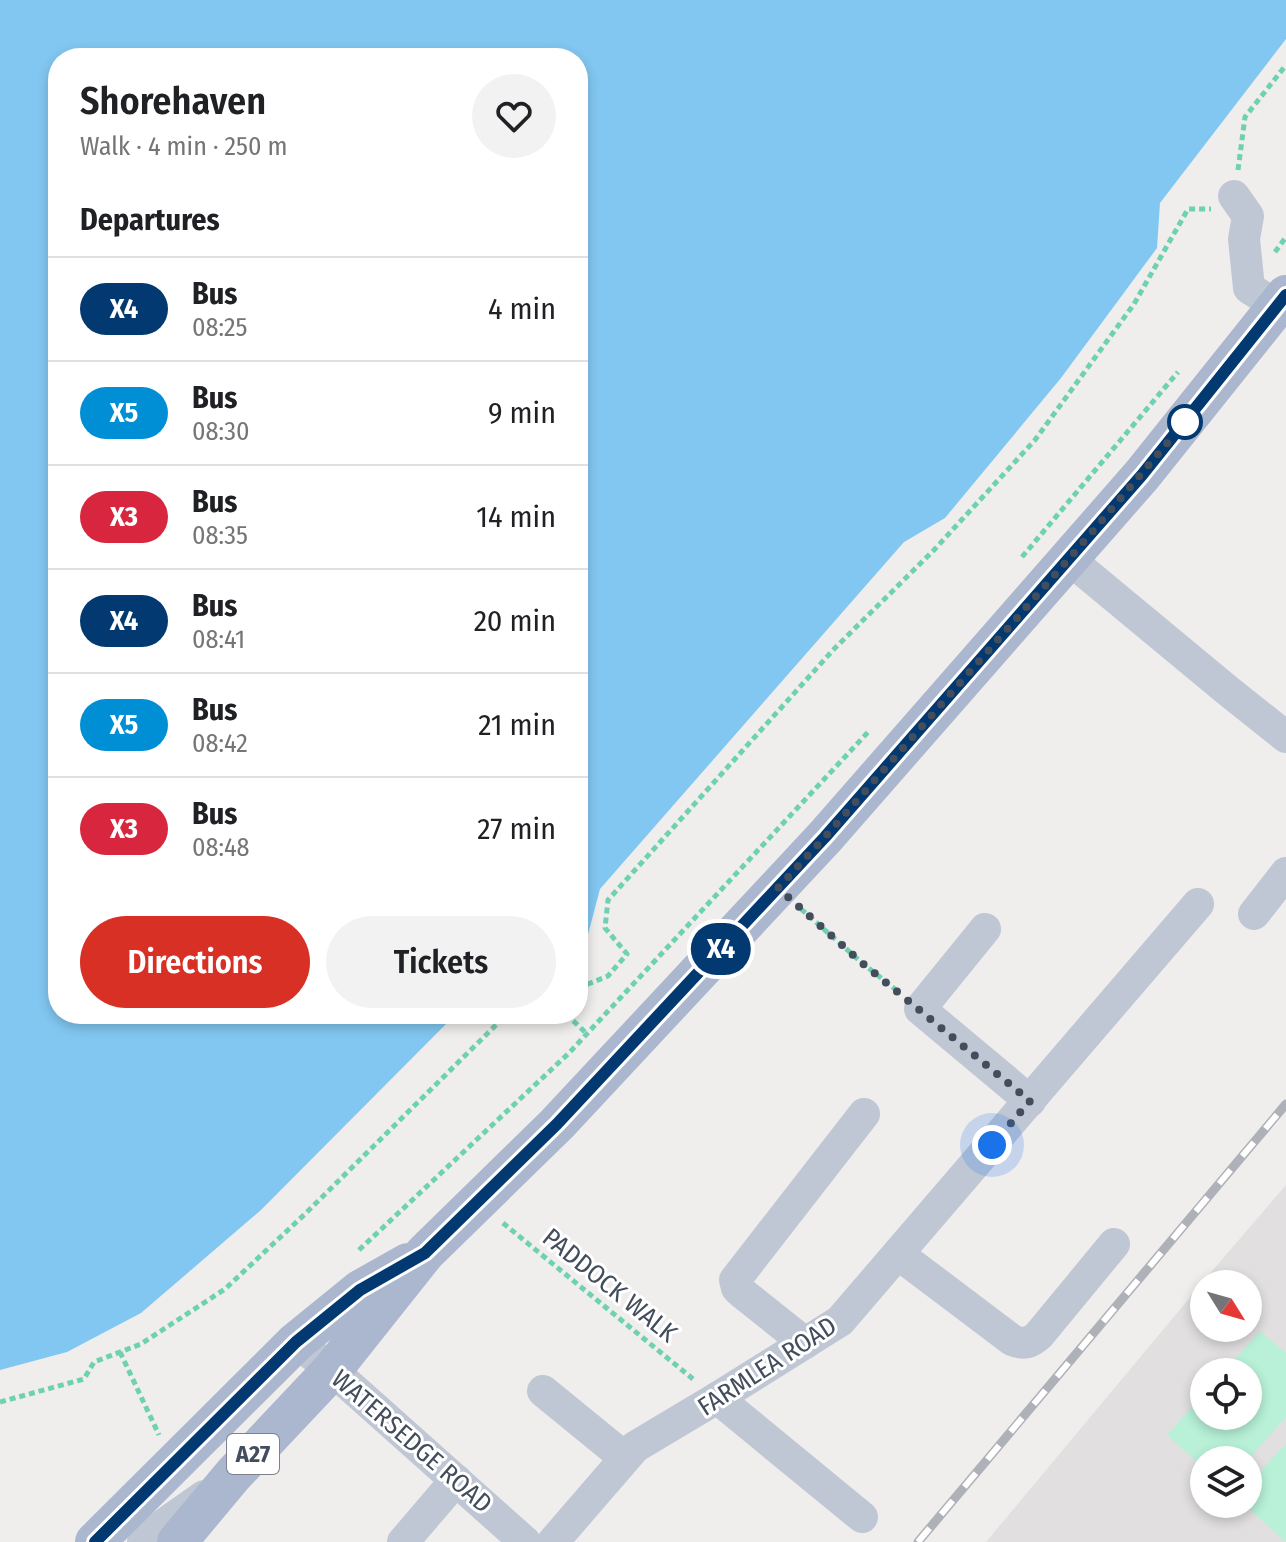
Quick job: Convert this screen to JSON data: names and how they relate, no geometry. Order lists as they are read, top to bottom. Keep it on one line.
{"streets":{"main road":["A27"],"street":["FARMLEA ROAD","WATERSEDGE ROAD"],"path":["PADDOCK WALK"]},"crossings":[["PADDOCK WALK","FARMLEA ROAD"],["PADDOCK WALK","A27"],["WATERSEDGE ROAD","A27"]],"lines":["bus line X4"],"north":"bottom right","page":{"on_map":"X4","heading":[["Shorehaven","Walk · 4 min · 250 m"],"Departures"],"list":[{"mark":"X4","name":"Bus","note":"08:25","value":"4 min"},{"mark":"X5","name":"Bus","note":"08:30","value":"9 min"},{"mark":"X3","name":"Bus","note":"08:35","value":"14 min"},{"mark":"X4","name":"Bus","note":"08:41","value":"20 min"},{"mark":"X5","name":"Bus","note":"08:42","value":"21 min"},{"mark":"X3","name":"Bus","note":"08:48","value":"27 min"}],"buttons":["Directions","Tickets"]}}
